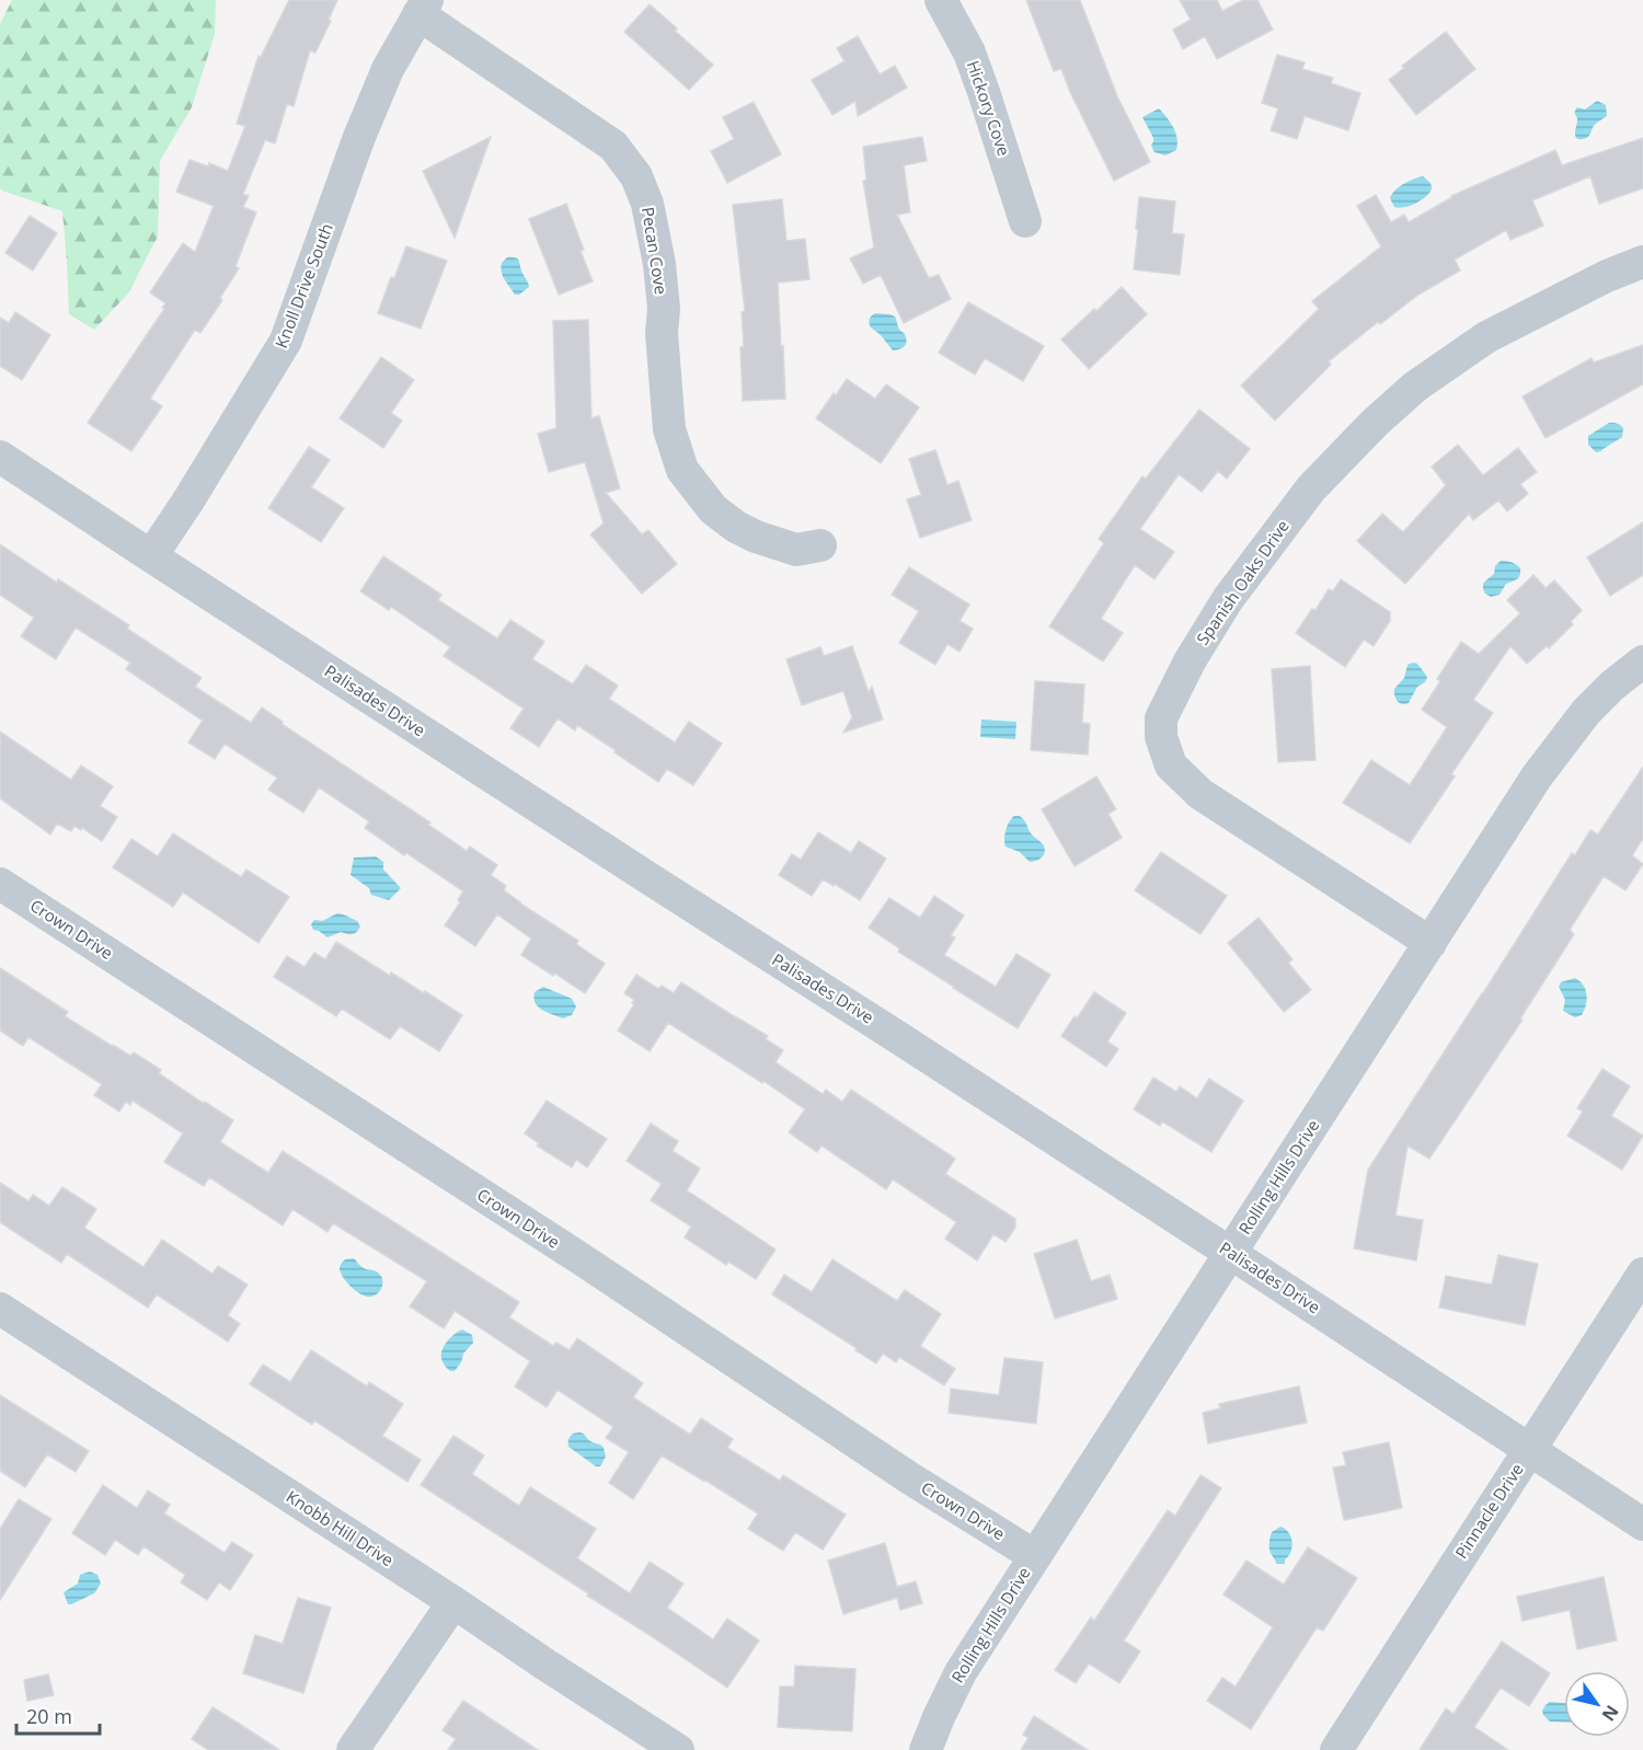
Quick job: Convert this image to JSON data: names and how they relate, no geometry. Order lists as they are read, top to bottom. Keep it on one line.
{"streets":{"street":["Hickory Cove","Pecan Cove","Knoll Drive South","Spanish Oaks Drive","Palisades Drive","Crown Drive","Rolling Hills Drive","Pinnacle Drive","Knobb Hill Drive"]},"crossings":[["Pecan Cove","Knoll Drive South"],["Knoll Drive South","Palisades Drive"],["Spanish Oaks Drive","Rolling Hills Drive"],["Palisades Drive","Rolling Hills Drive"],["Palisades Drive","Pinnacle Drive"],["Crown Drive","Rolling Hills Drive"]],"scale_bar":"20 m","north":"bottom right"}
